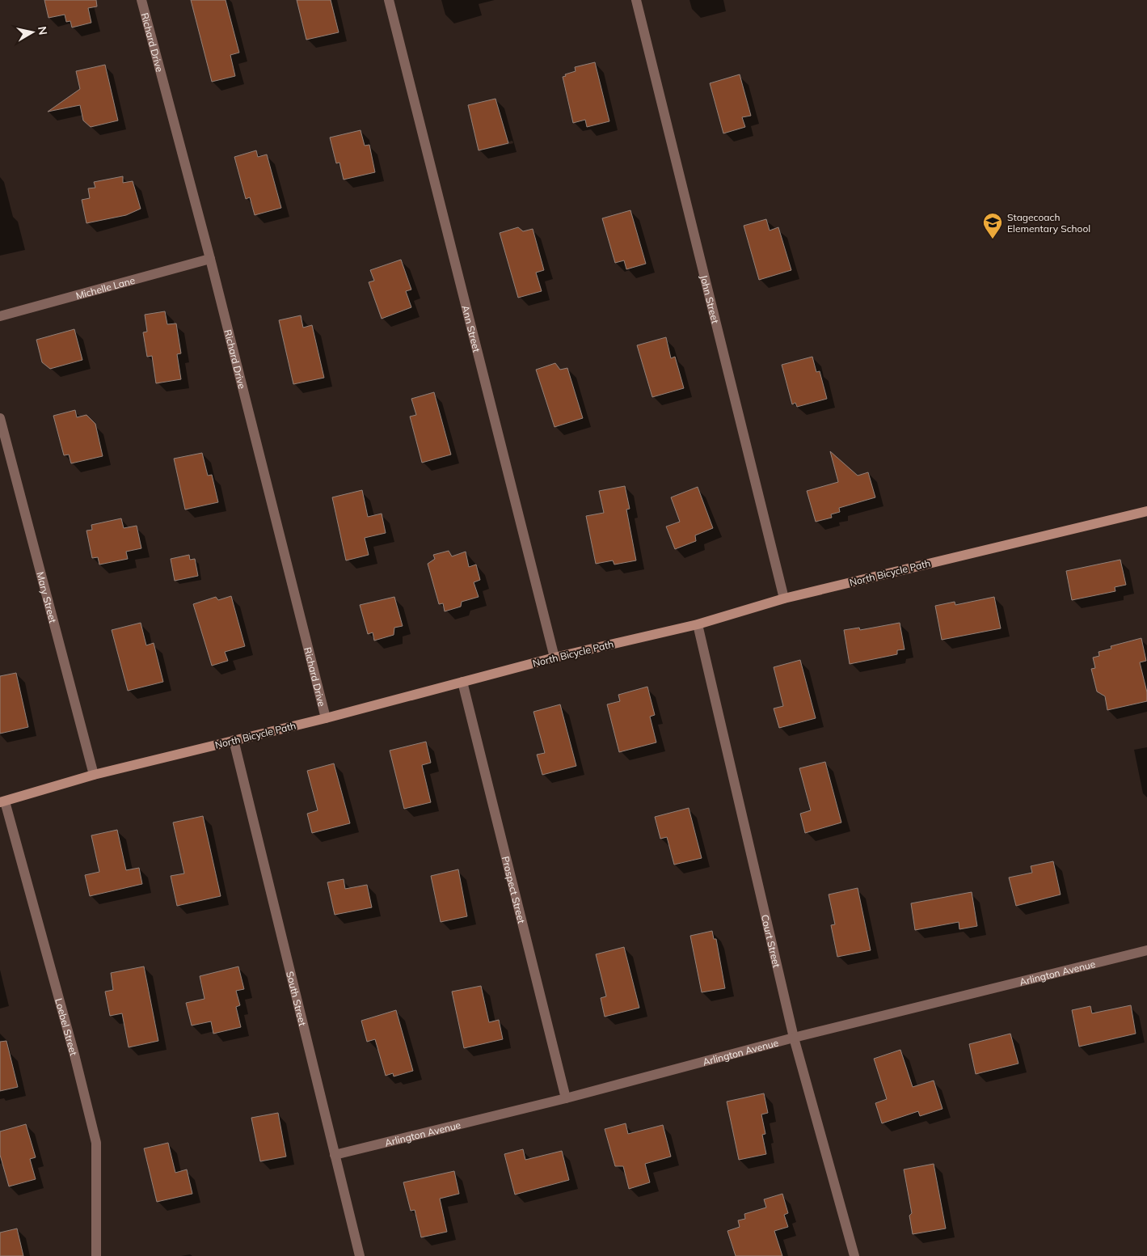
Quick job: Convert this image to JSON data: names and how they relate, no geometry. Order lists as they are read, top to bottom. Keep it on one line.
{"streets":{"street":["Richard Drive","Michelle Lane","John Street","Ann Street","North Bicycle Path","Mary Street","Prospect Street","Court Street","Arlington Avenue","South Street","Loebel Street"]},"crossings":[["Richard Drive","Michelle Lane"],["Richard Drive","North Bicycle Path"],["John Street","North Bicycle Path"],["Ann Street","North Bicycle Path"],["North Bicycle Path","Mary Street"],["North Bicycle Path","Prospect Street"],["North Bicycle Path","Court Street"],["North Bicycle Path","South Street"],["North Bicycle Path","Loebel Street"],["Prospect Street","Arlington Avenue"],["Court Street","Arlington Avenue"],["Arlington Avenue","South Street"]],"places":{"school or university":["Stagecoach Elementary School"]},"north":"right"}
